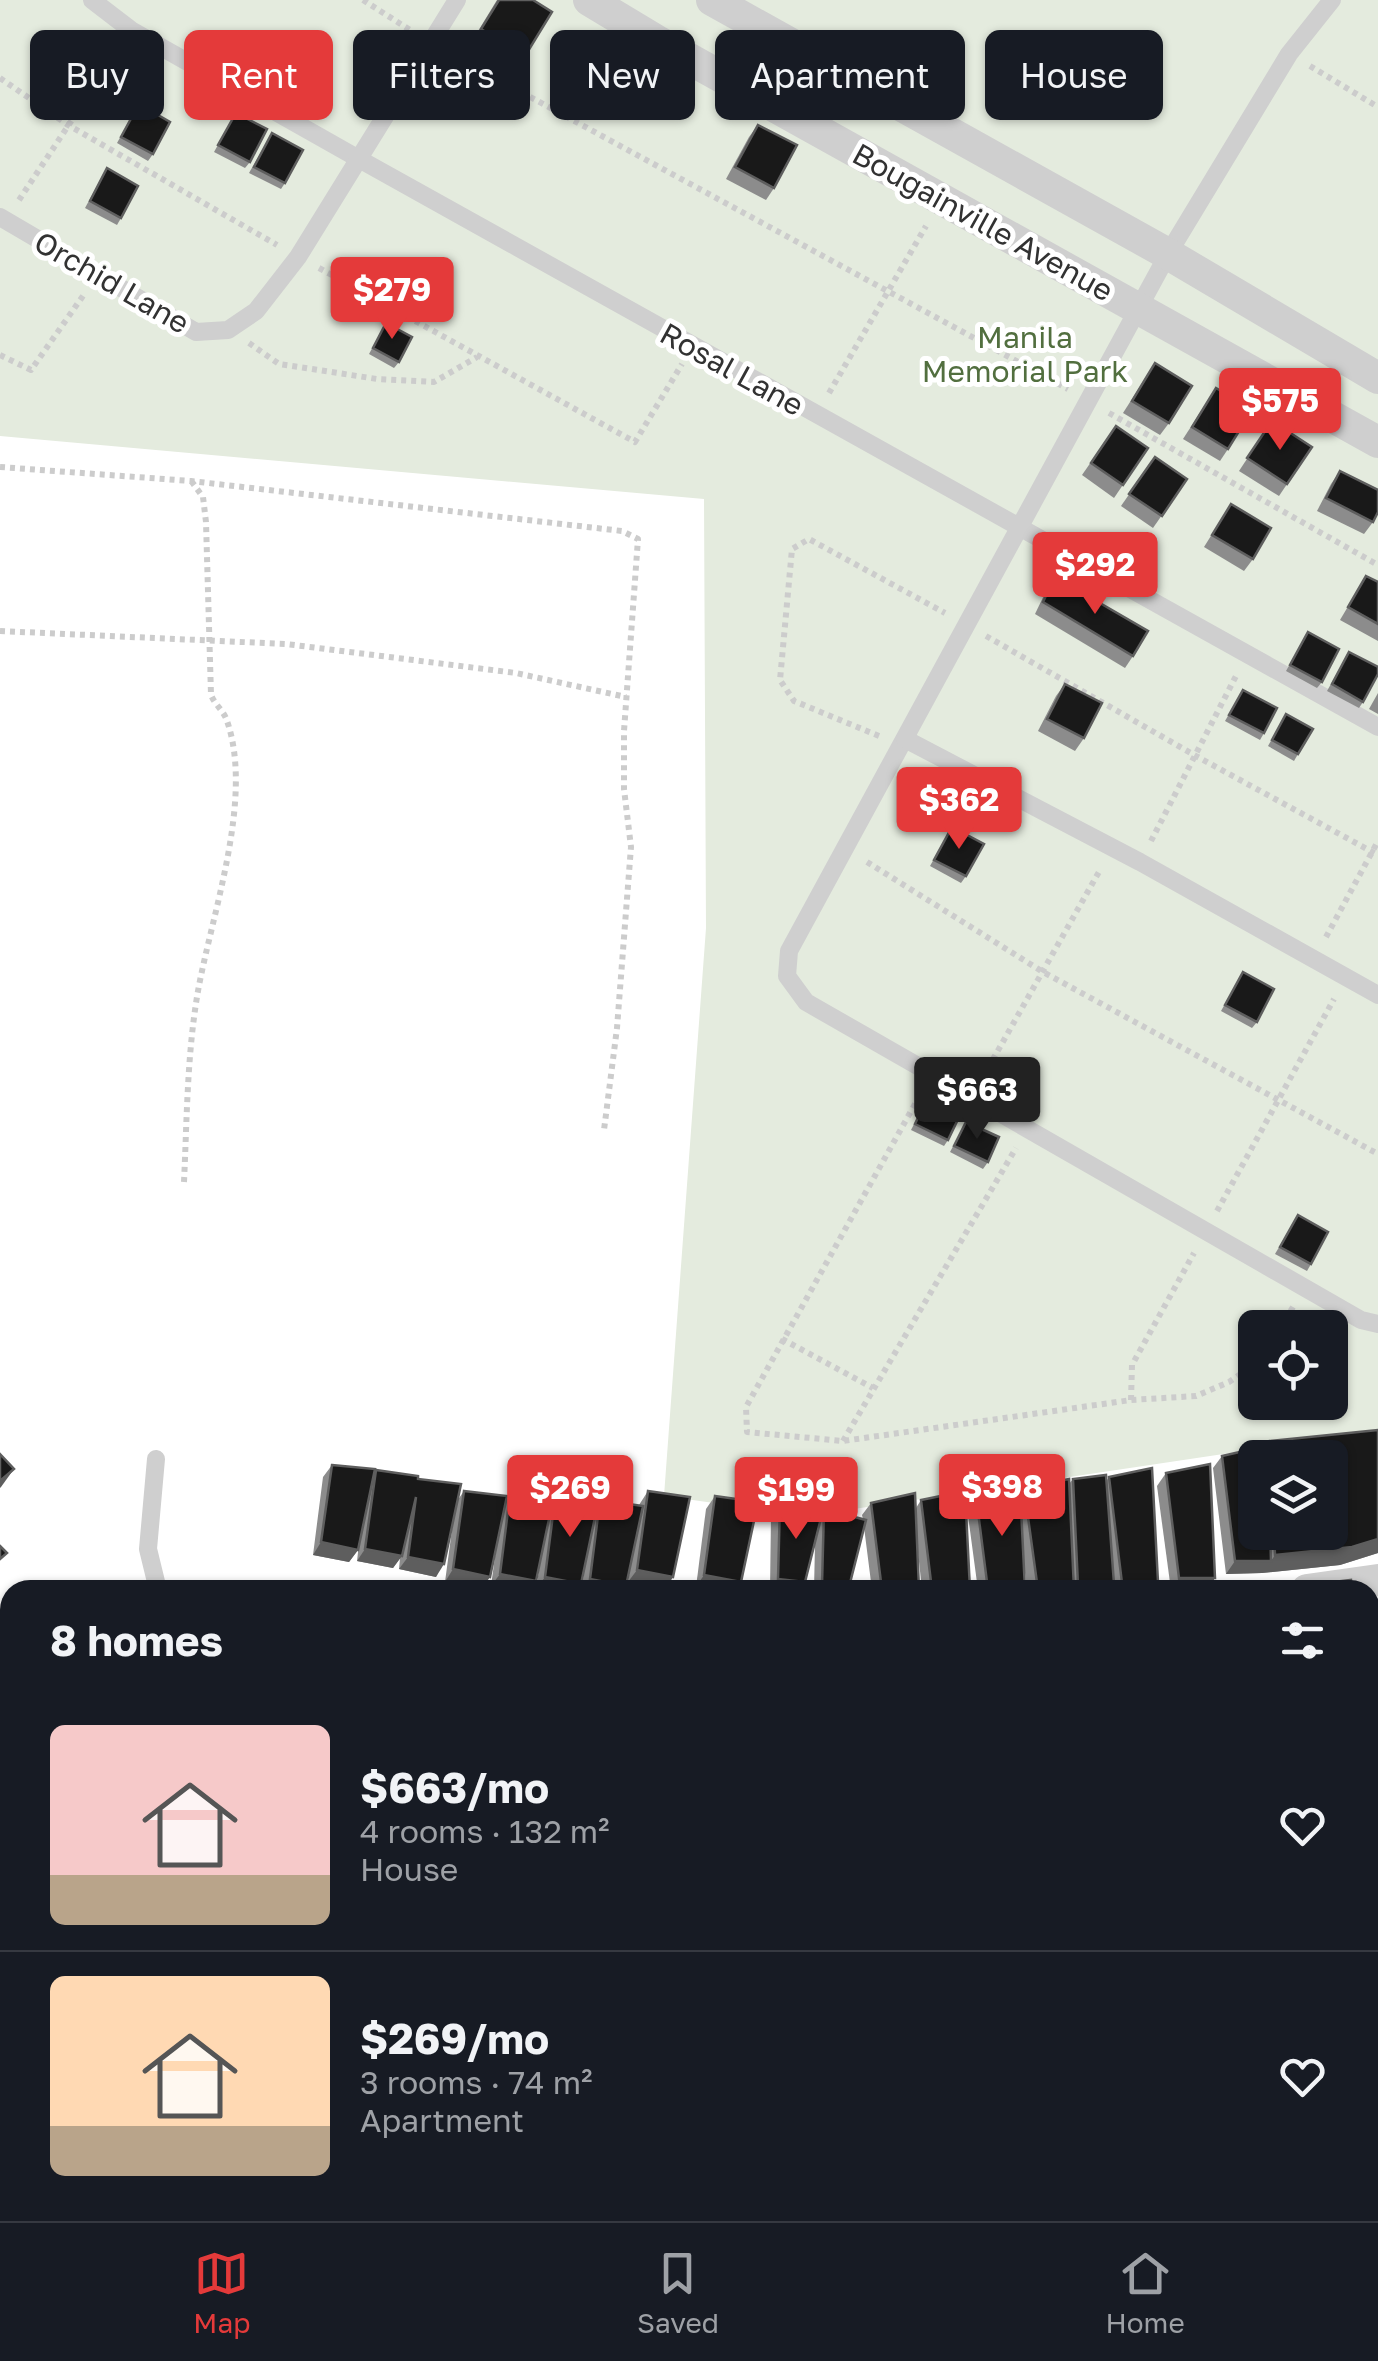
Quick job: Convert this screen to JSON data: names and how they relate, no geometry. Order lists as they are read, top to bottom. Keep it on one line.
{"streets":{"street":["Bougainville Avenue"],"lane":["Orchid Lane","Rosal Lane"]},"parks":["Manila Memorial Park"],"page":{"chip":["Buy","Rent","Filters","New","Apartment","House"],"price":["$279","$575","$292","$362","$663","$398","$269","$199"],"heading":"8 homes","list":[{"name":"$663/mo","note":"4 rooms · 132 m² · House"},{"name":"$269/mo","note":"3 rooms · 74 m² · Apartment"}],"tabs":["Map","Saved","Home"]}}
